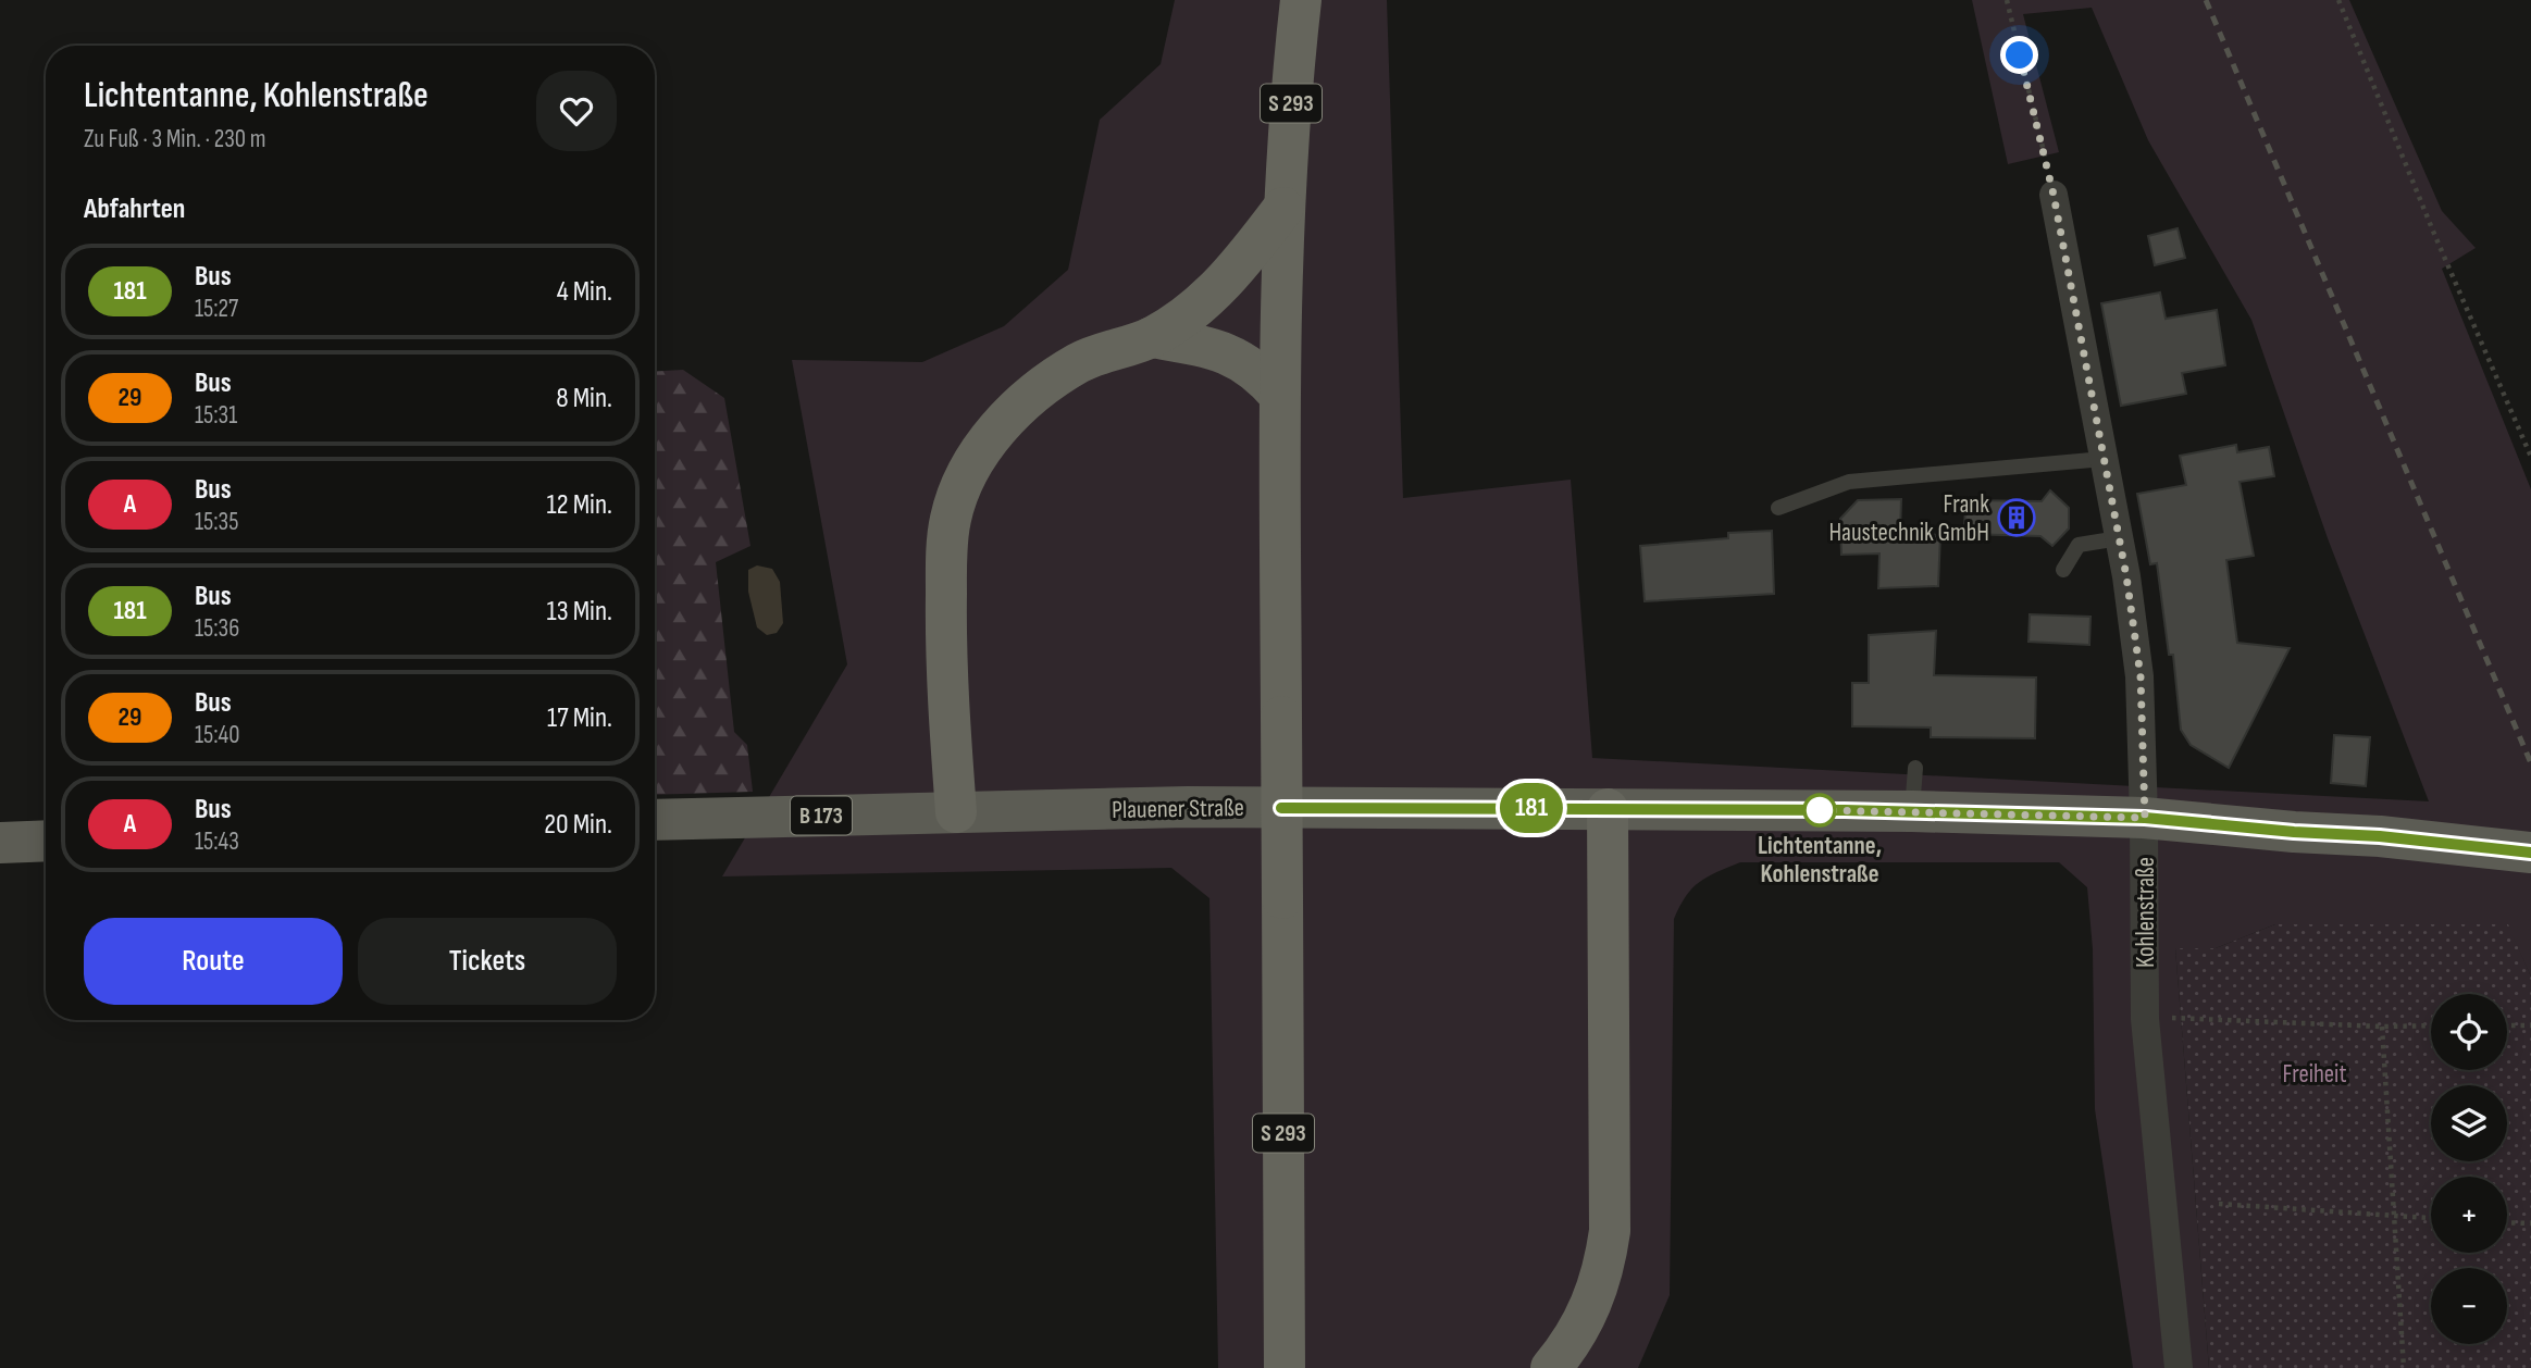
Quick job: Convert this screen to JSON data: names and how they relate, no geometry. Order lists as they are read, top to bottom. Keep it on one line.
{"streets":{"highway":["S 293"],"main road":["Plauener Straße","B 173"],"street":["Kohlenstraße"]},"crossings":[["Plauener Straße","Kohlenstraße"]],"parks":["Freiheit"],"places":{"building":["Frank Haustechnik GmbH"],"other":["Lichtentanne, Kohlenstraße"]},"lines":["bus line 181"],"page":{"on_map":"181","heading":[["Lichtentanne, Kohlenstraße","Zu Fuß · 3 Min. · 230 m"],"Abfahrten"],"list":[{"mark":"181","name":"Bus","note":"15:27","value":"4 Min."},{"mark":"29","name":"Bus","note":"15:31","value":"8 Min."},{"mark":"A","name":"Bus","note":"15:35","value":"12 Min."},{"mark":"181","name":"Bus","note":"15:36","value":"13 Min."},{"mark":"29","name":"Bus","note":"15:40","value":"17 Min."},{"mark":"A","name":"Bus","note":"15:43","value":"20 Min."}],"buttons":["Route","Tickets"],"map_buttons":["+","−"]}}
